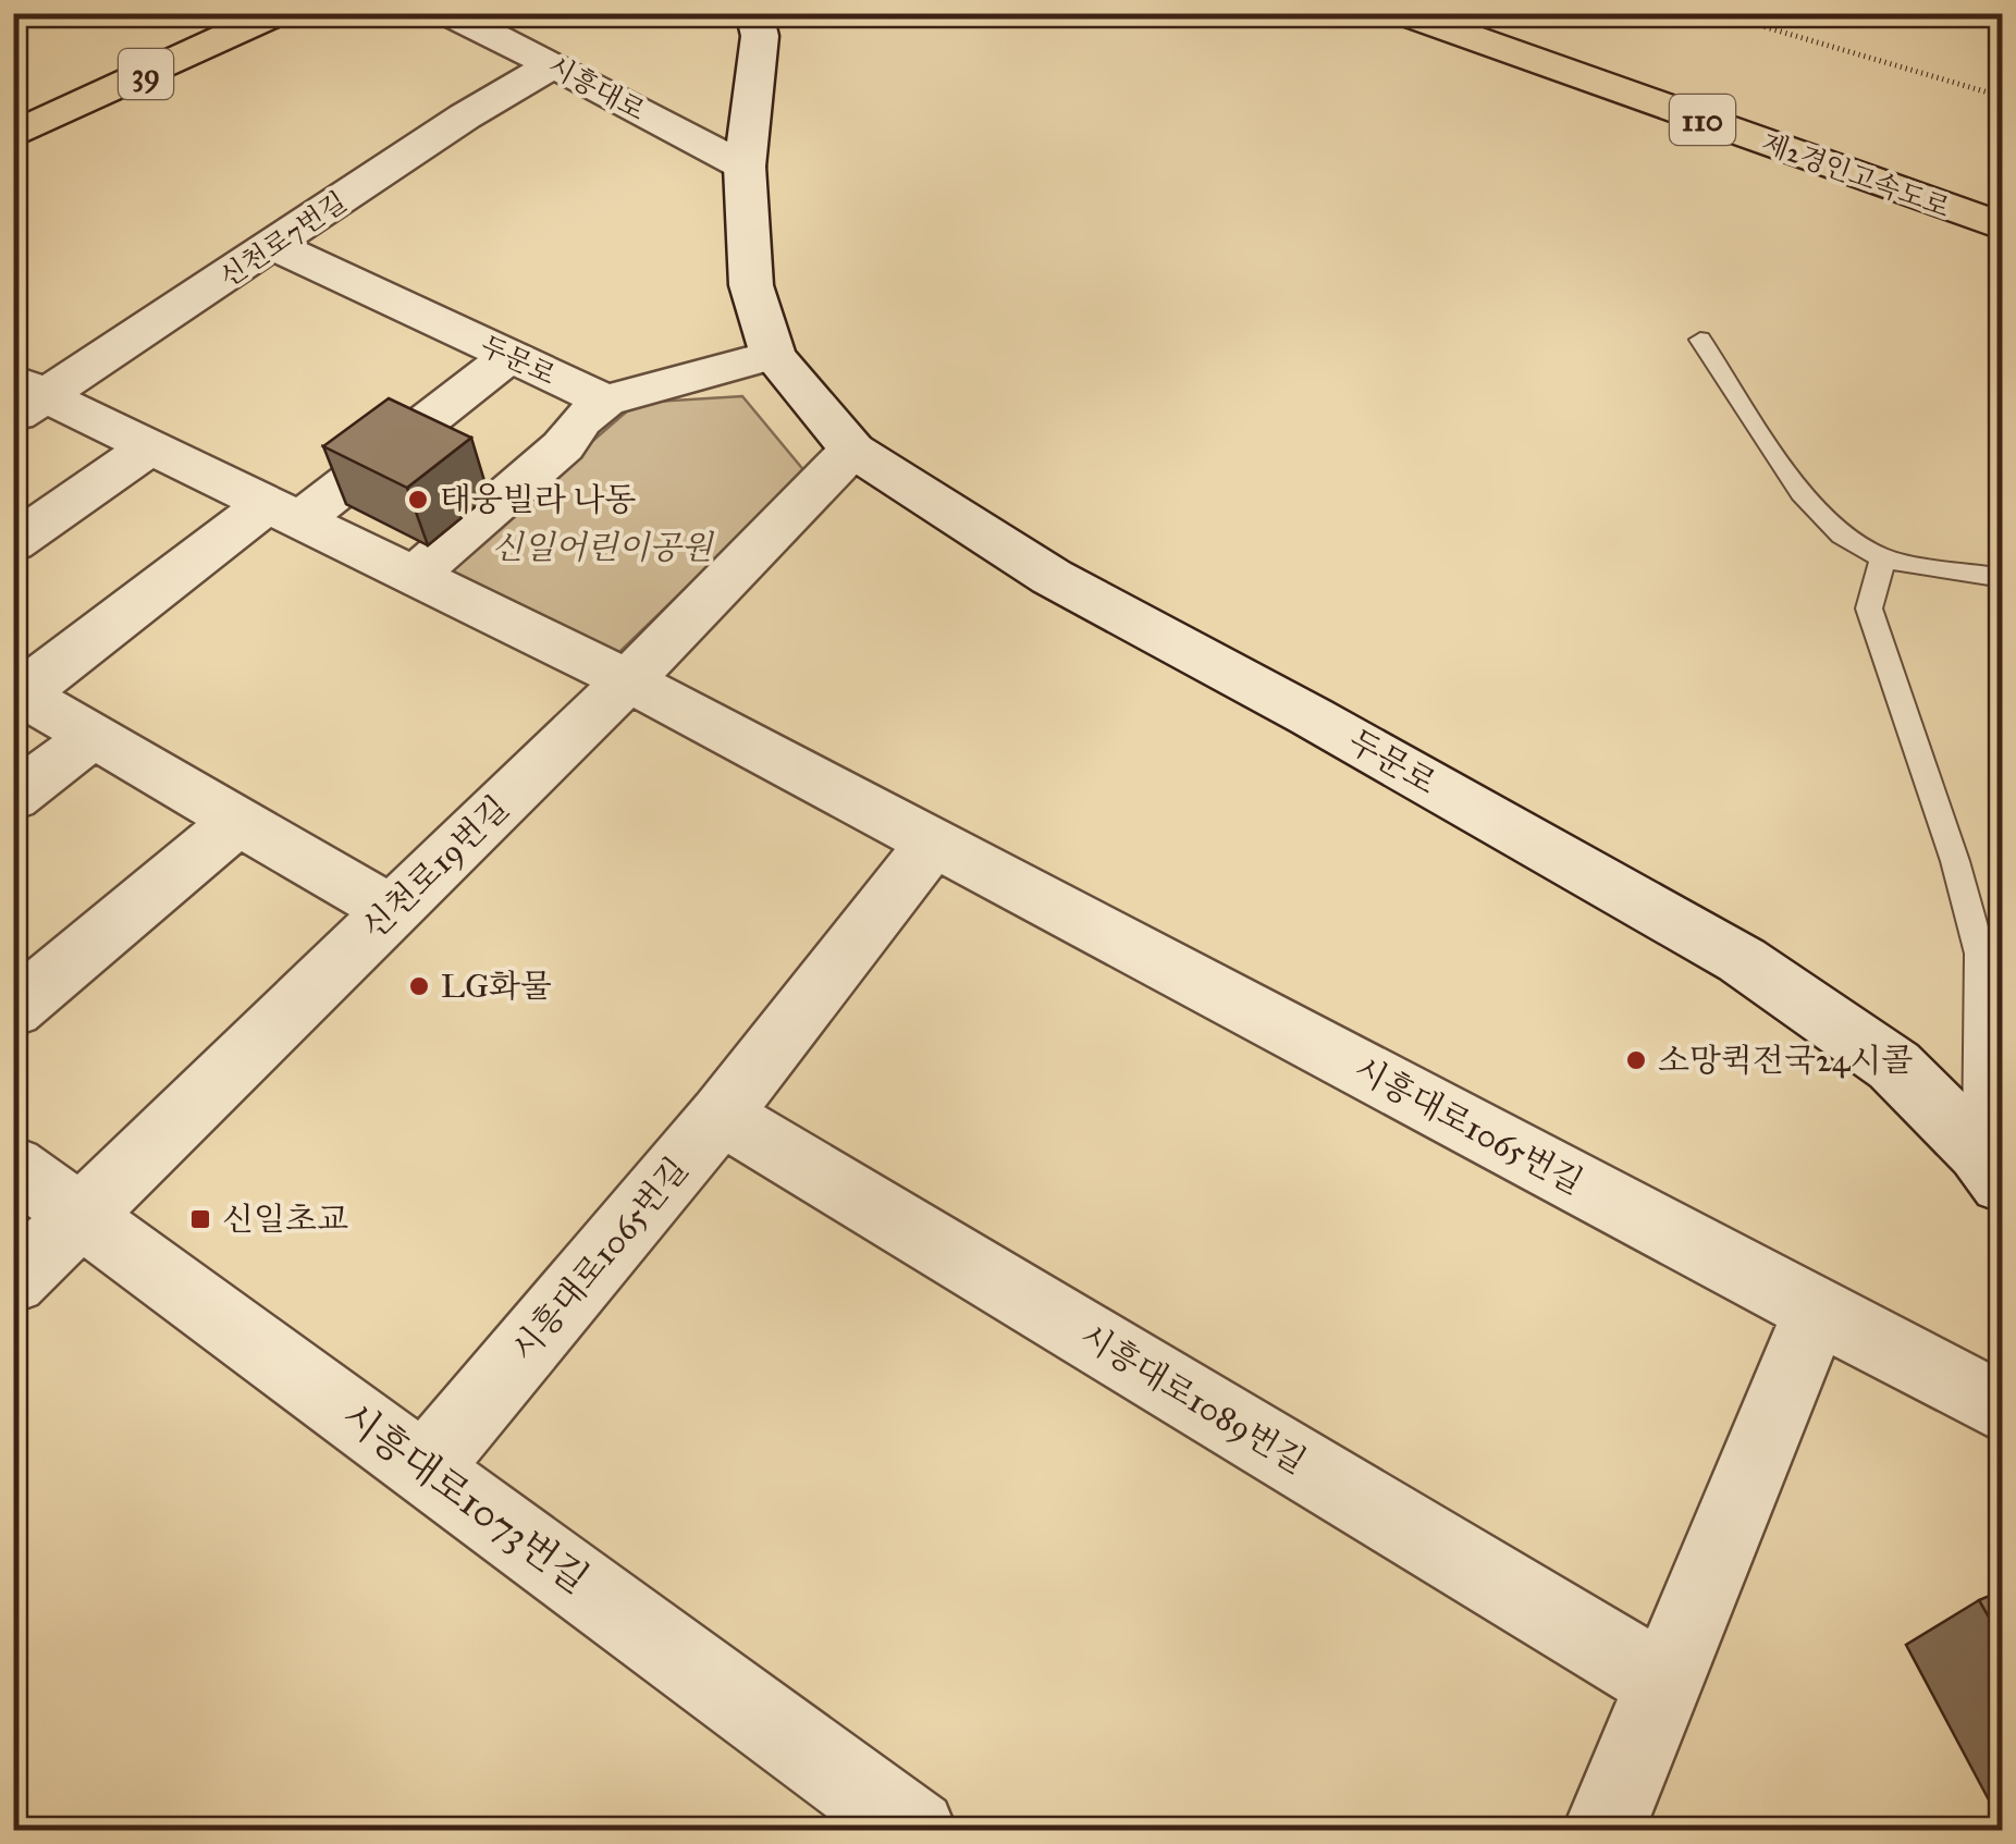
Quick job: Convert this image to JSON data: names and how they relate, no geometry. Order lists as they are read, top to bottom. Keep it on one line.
{"streets":{"main road":["39","110","제2경인고속도로"],"street":["시흥대로","신천로7번길","두문로","신천로19번길","시흥대로1065번길","시흥대로1089번길","시흥대로1073번길"]},"crossings":[["시흥대로","신천로7번길"],["시흥대로","두문로"],["신천로7번길","두문로"],["신천로7번길","시흥대로1065번길"],["두문로","신천로19번길"],["신천로19번길","시흥대로1065번길"],["신천로19번길","시흥대로1073번길"],["시흥대로1065번길","시흥대로1089번길"],["시흥대로1065번길","시흥대로1073번길"]],"parks":["신일어린이공원"],"places":{"other":["태웅빌라 나동","LG화물","소망퀵전국24시콜"],"transit":["신일초교"]}}
